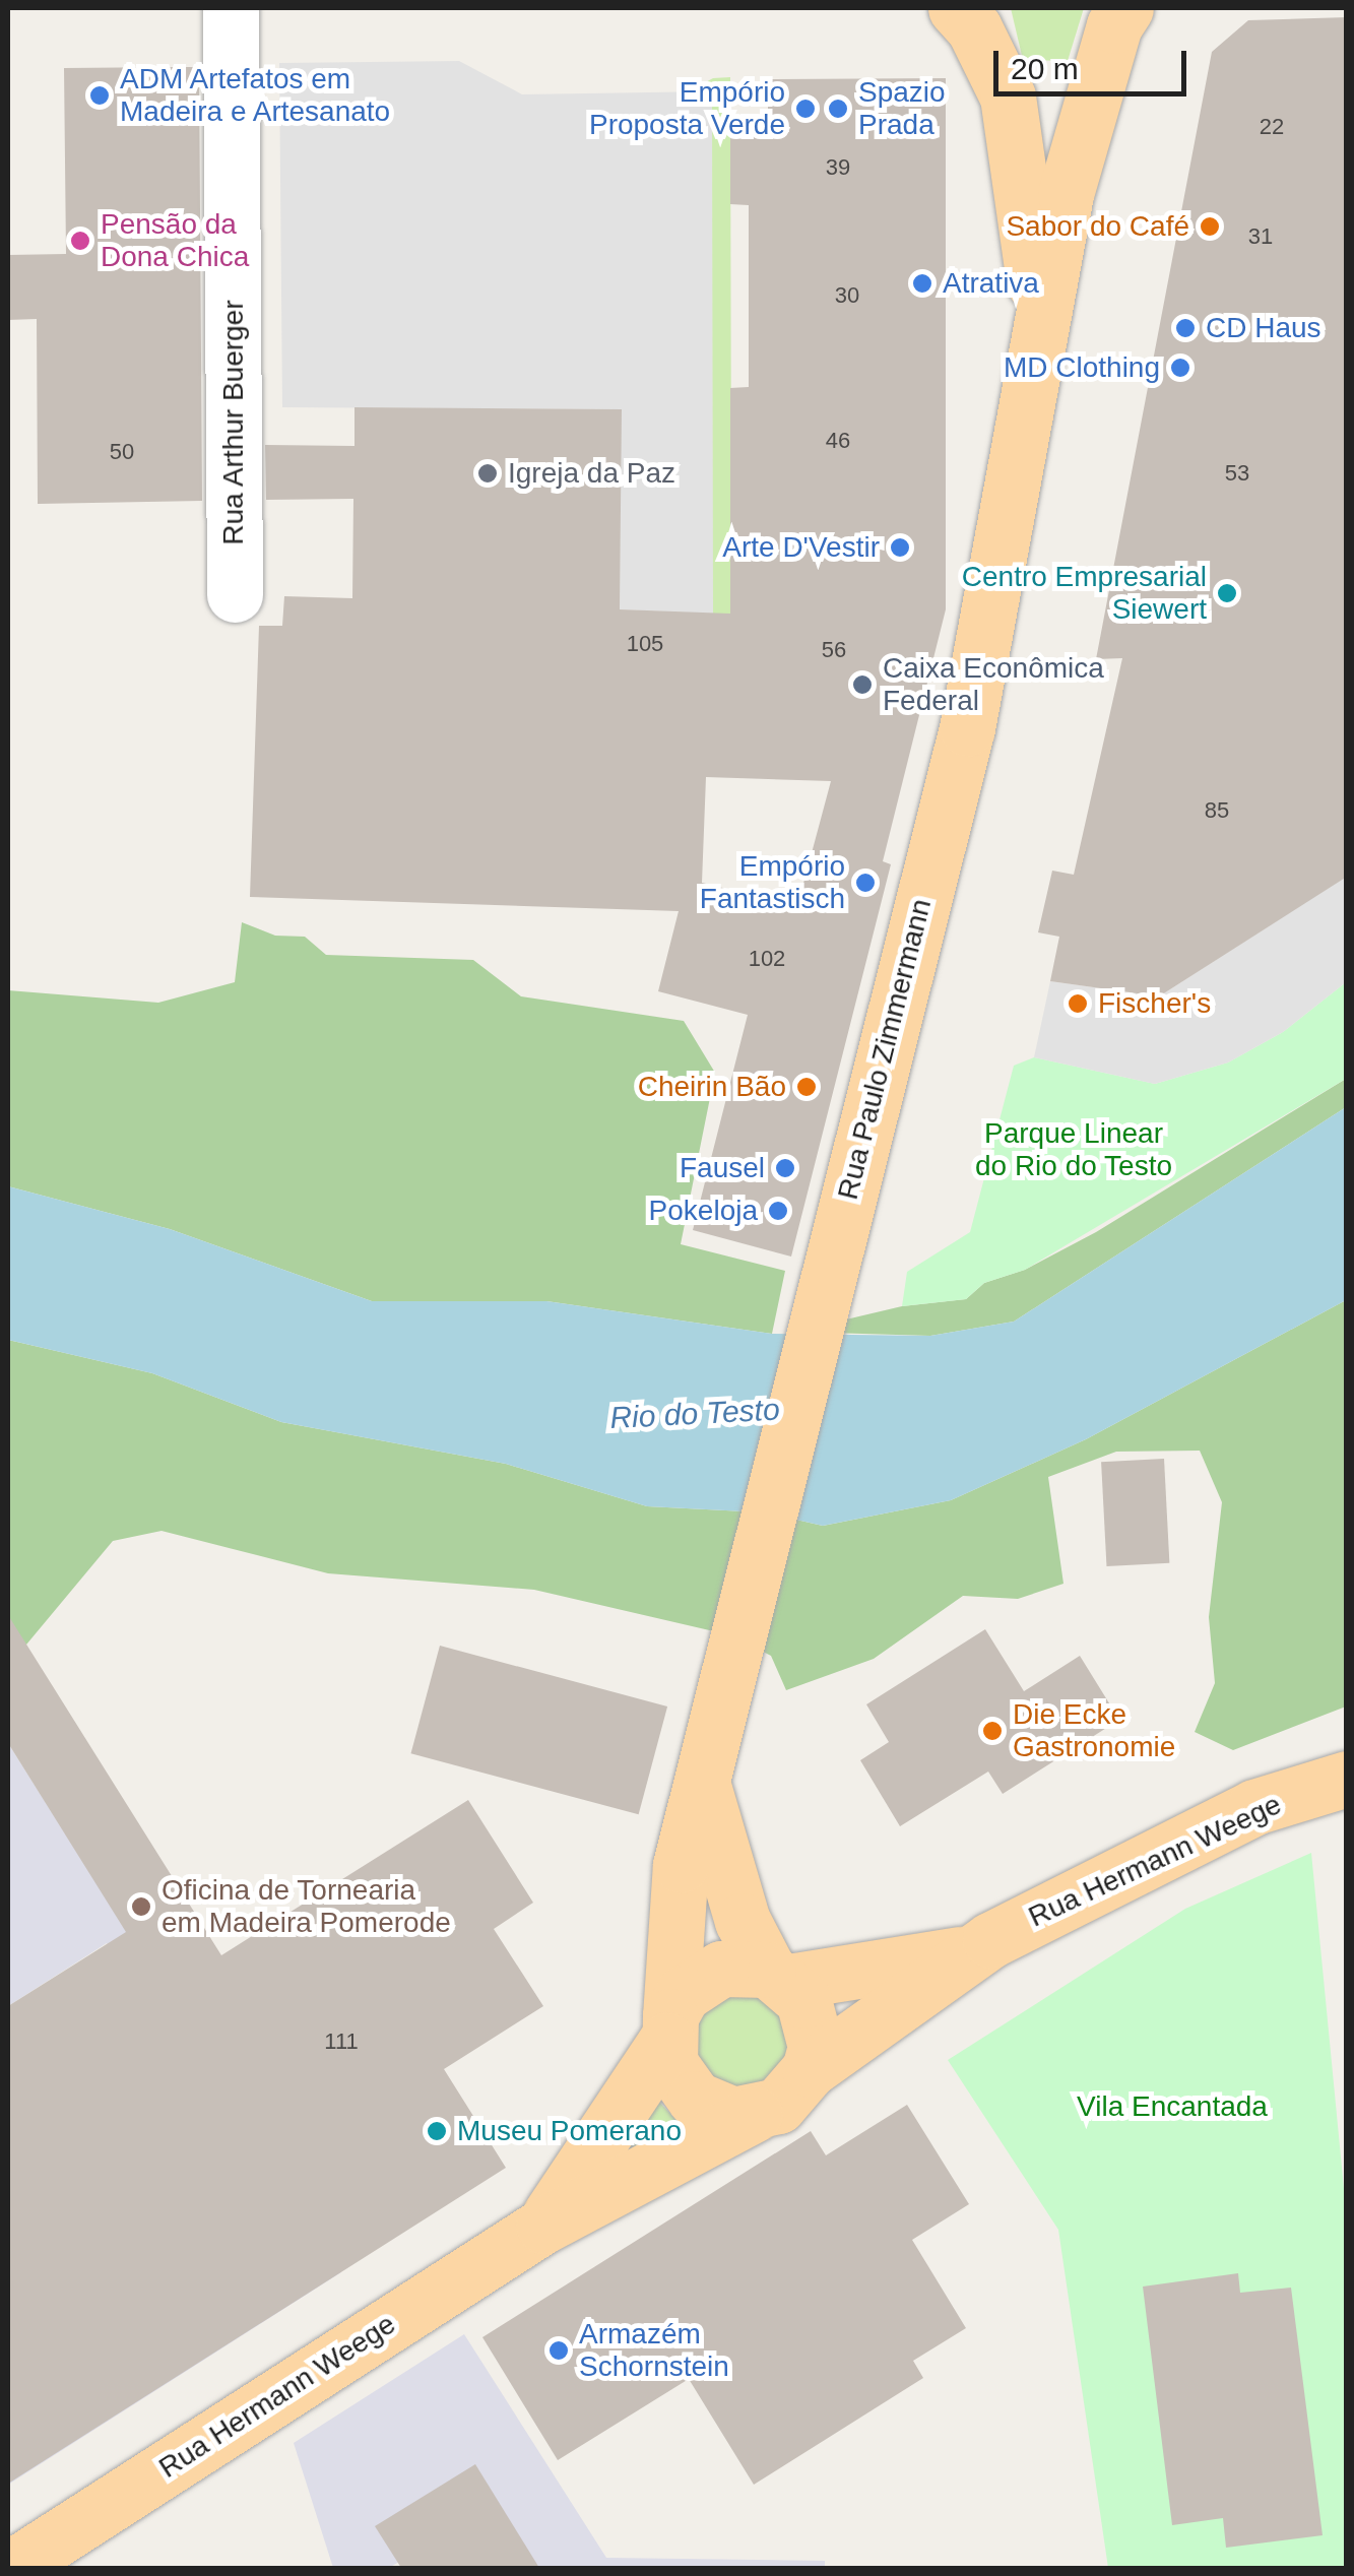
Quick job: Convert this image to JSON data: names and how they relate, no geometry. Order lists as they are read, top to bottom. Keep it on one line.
{"streets":{"main road":["Rua Paulo Zimmermann","Rua Hermann Weege"],"street":["Rua Arthur Buerger"]},"crossings":[["Rua Paulo Zimmermann","Rua Hermann Weege"]],"water":["Rio do Testo"],"parks":["Parque Linear do Rio do Testo","Vila Encantada"],"places":["ADM Artefatos em Madeira e Artesanato","Empório Proposta Verde","Spazio Prada","Sabor do Café","Pensão da Dona Chica","Atrativa","CD Haus","MD Clothing","Igreja da Paz","Arte D'Vestir","Centro Empresarial Siewert","Caixa Econômica Federal","Empório Fantastisch","Fischer's","Cheirin Bão","Fausel","Pokeloja","Die Ecke Gastronomie","Oficina de Tornearia em Madeira Pomerode","Museu Pomerano","Armazém Schornstein"],"house_numbers":["22","39","31","30","46","50","53","105","56","85","102","111"],"scale_bar":"20 m"}
